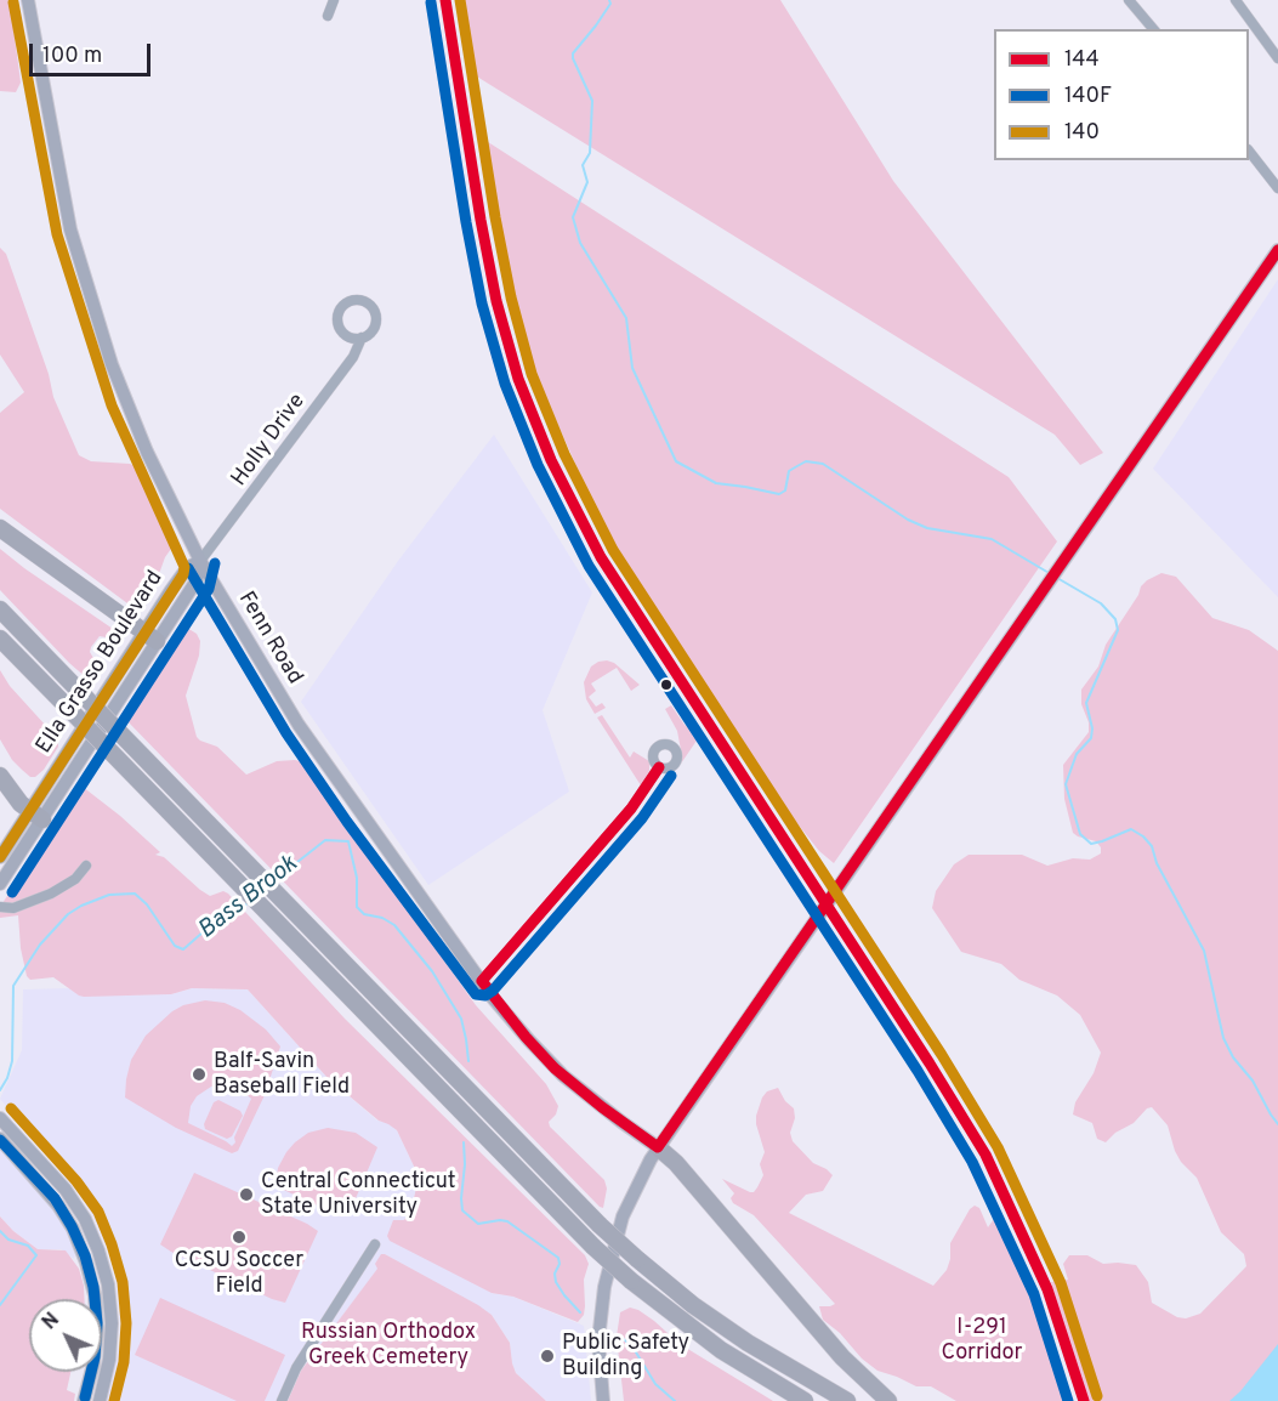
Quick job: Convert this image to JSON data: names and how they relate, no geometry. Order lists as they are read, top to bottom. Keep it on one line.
{"streets":{"main road":["Fenn Road","Ella Grasso Boulevard"],"street":["Holly Drive"]},"crossings":[["Holly Drive","Fenn Road"],["Holly Drive","Ella Grasso Boulevard"],["Fenn Road","Ella Grasso Boulevard"]],"water":["Bass Brook"],"parks":["I-291 Corridor","Russian Orthodox Greek Cemetery"],"places":["Balf-Savin Baseball Field","Central Connecticut State University","CCSU Soccer Field","Public Safety Building"],"lines":["transit line 144","transit line 140","transit line 140F"],"legend":["144","140F","140"],"scale_bar":"100 m","north":"top left"}
